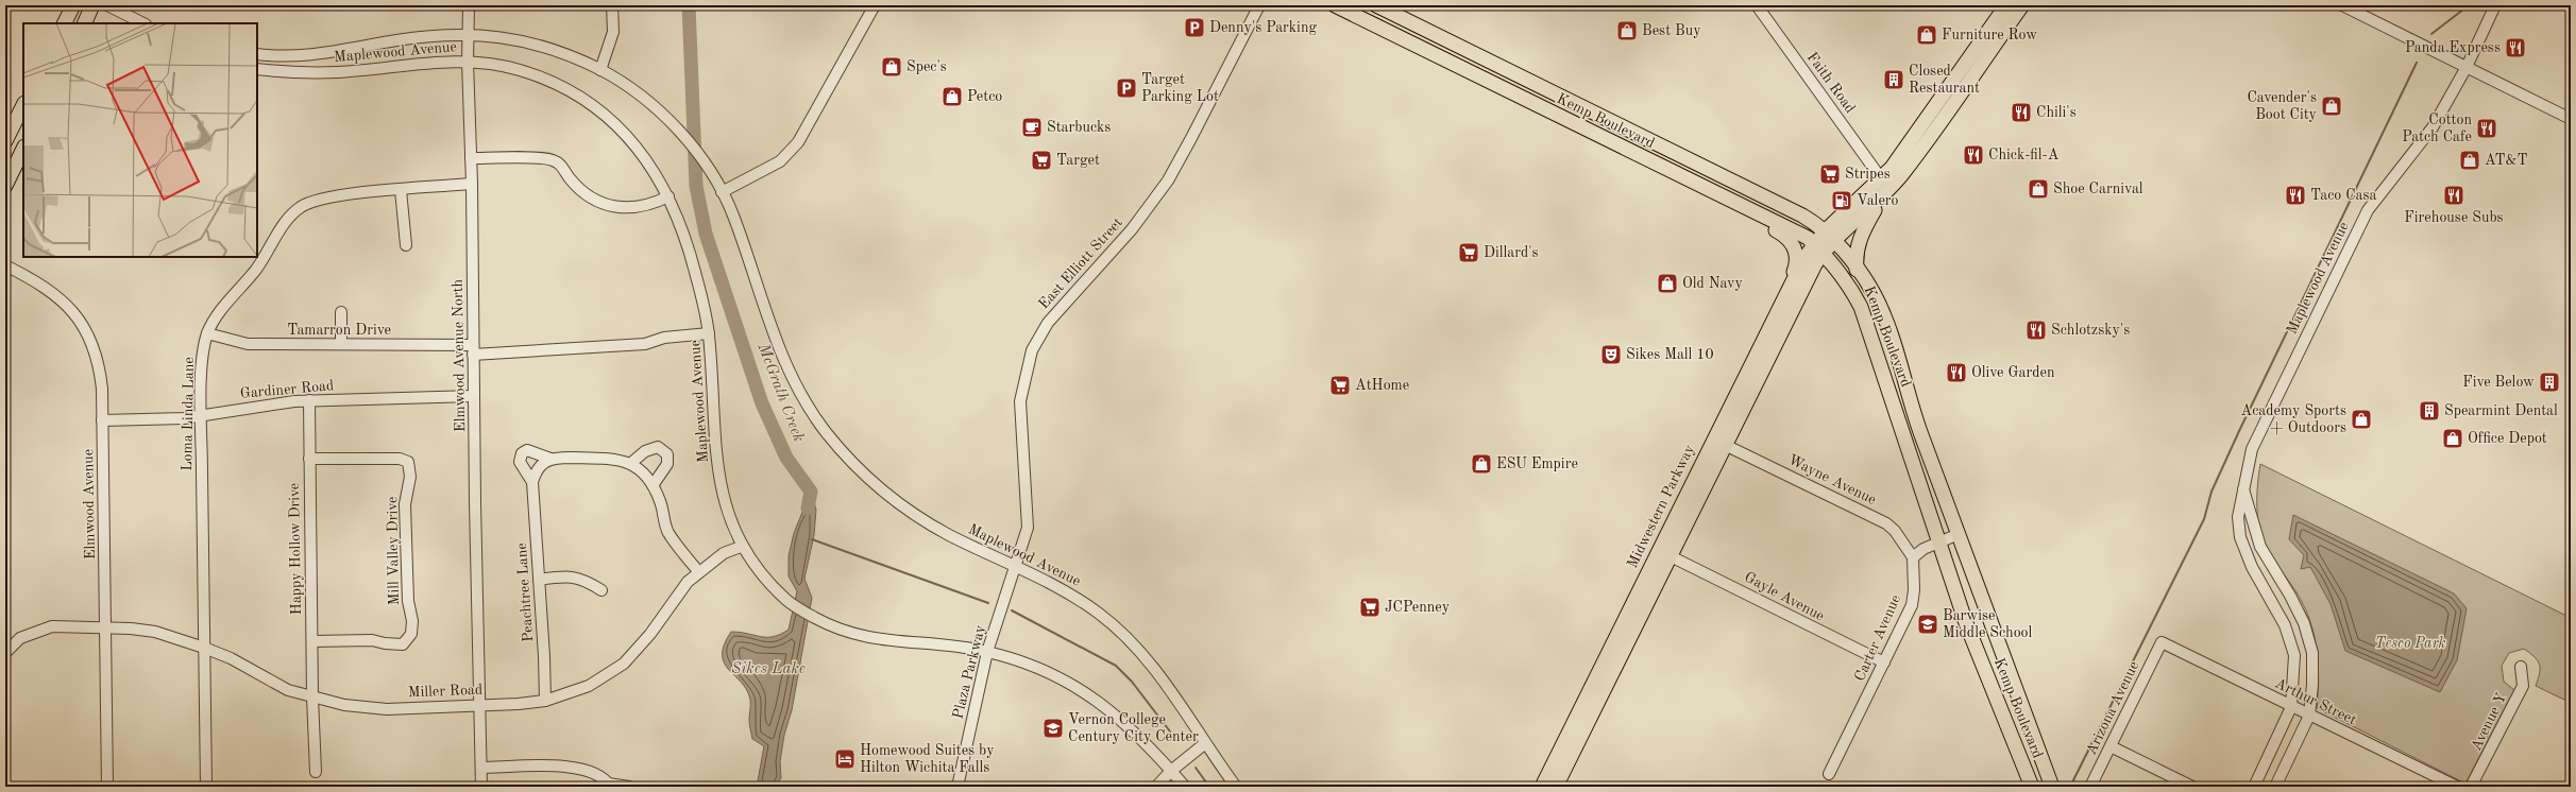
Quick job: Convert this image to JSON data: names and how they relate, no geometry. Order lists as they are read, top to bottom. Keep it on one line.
{"streets":{"main road":["Kemp Boulevard","Midwestern Parkway"],"street":["Maplewood Avenue","Faith Road","East Elliott Street","Tamarron Drive","Elmwood Avenue North","Gardiner Road","Loma Linda Lane","Wayne Avenue","Elmwood Avenue","Happy Hollow Drive","Mill Valley Drive","Peachtree Lane","Gayle Avenue","Carter Avenue","Plaza Parkway","Miller Road","Arthur Street","Arizona Avenue","Avenue Y"]},"crossings":[["Maplewood Avenue","East Elliott Street"],["Maplewood Avenue","Tamarron Drive"],["Maplewood Avenue","Elmwood Avenue North"],["Maplewood Avenue","Plaza Parkway"],["Maplewood Avenue","Miller Road"],["Maplewood Avenue","Arthur Street"],["Kemp Boulevard","Midwestern Parkway"],["East Elliott Street","Plaza Parkway"],["Tamarron Drive","Elmwood Avenue North"],["Tamarron Drive","Loma Linda Lane"],["Elmwood Avenue North","Gardiner Road"],["Elmwood Avenue North","Loma Linda Lane"],["Elmwood Avenue North","Miller Road"],["Gardiner Road","Loma Linda Lane"],["Gardiner Road","Elmwood Avenue"],["Gardiner Road","Happy Hollow Drive"],["Loma Linda Lane","Miller Road"],["Wayne Avenue","Midwestern Parkway"],["Wayne Avenue","Carter Avenue"],["Elmwood Avenue","Miller Road"],["Midwestern Parkway","Gayle Avenue"],["Happy Hollow Drive","Mill Valley Drive"],["Happy Hollow Drive","Miller Road"],["Peachtree Lane","Miller Road"],["Gayle Avenue","Carter Avenue"],["Arthur Street","Arizona Avenue"]],"water":["McGrath Creek","Sikes Lake"],"parks":["Tesco Park"],"places":{"parking":["Denny's Parking","Target Parking Lot"],"shop":["Best Buy","Furniture Row","Spec's","Petco","Cavender's Boot City","AT&T","Shoe Carnival","Old Navy","Academy Sports + Outdoors","Office Depot","ESU Empire"],"restaurant":["Panda Express","Chili's","Cotton Patch Cafe","Chick-fil-A","Taco Casa","Firehouse Subs","Schlotzsky's","Olive Garden"],"building":["Closed Restaurant","Five Below","Spearmint Dental"],"cafe":["Starbucks"],"supermarket":["Target","Stripes","Dillard's","AtHome","JCPenney"],"fuel station":["Valero"],"theatre":["Sikes Mall 10"],"school or university":["Barwise Middle School","Vernon College Century City Center"],"hotel":["Homewood Suites by Hilton Wichita Falls"]}}
